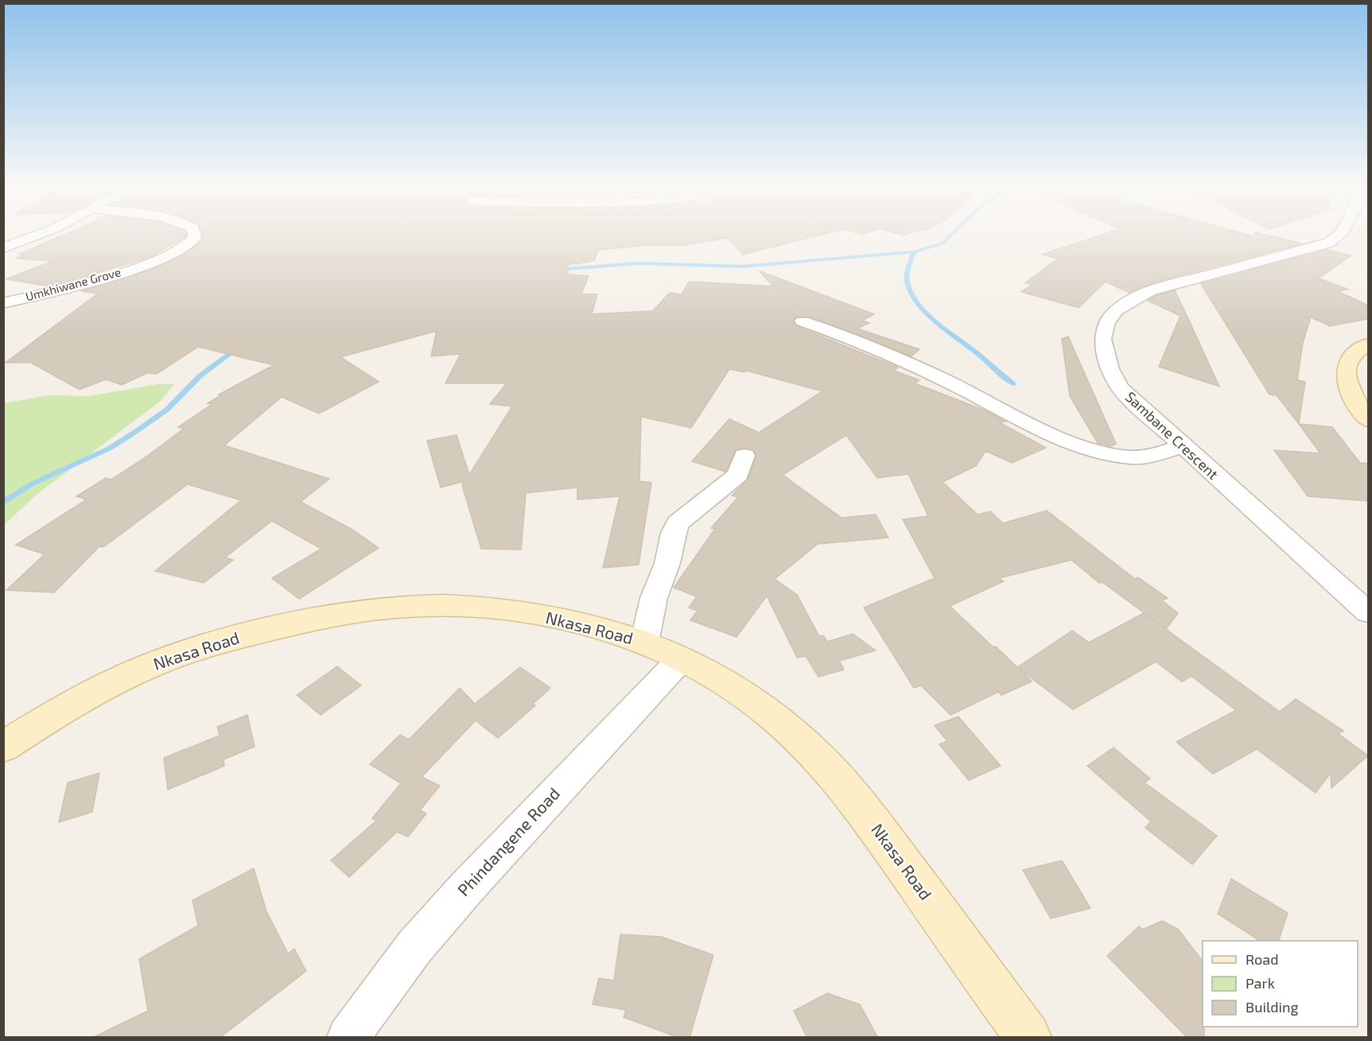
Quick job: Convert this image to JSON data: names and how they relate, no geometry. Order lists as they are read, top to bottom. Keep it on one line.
{"streets":{"street":["Umkhiwane Grove","Sambane Crescent","Nkasa Road","Phindangene Road"]},"crossings":[["Nkasa Road","Phindangene Road"]],"legend":["Road","Park","Building"]}
